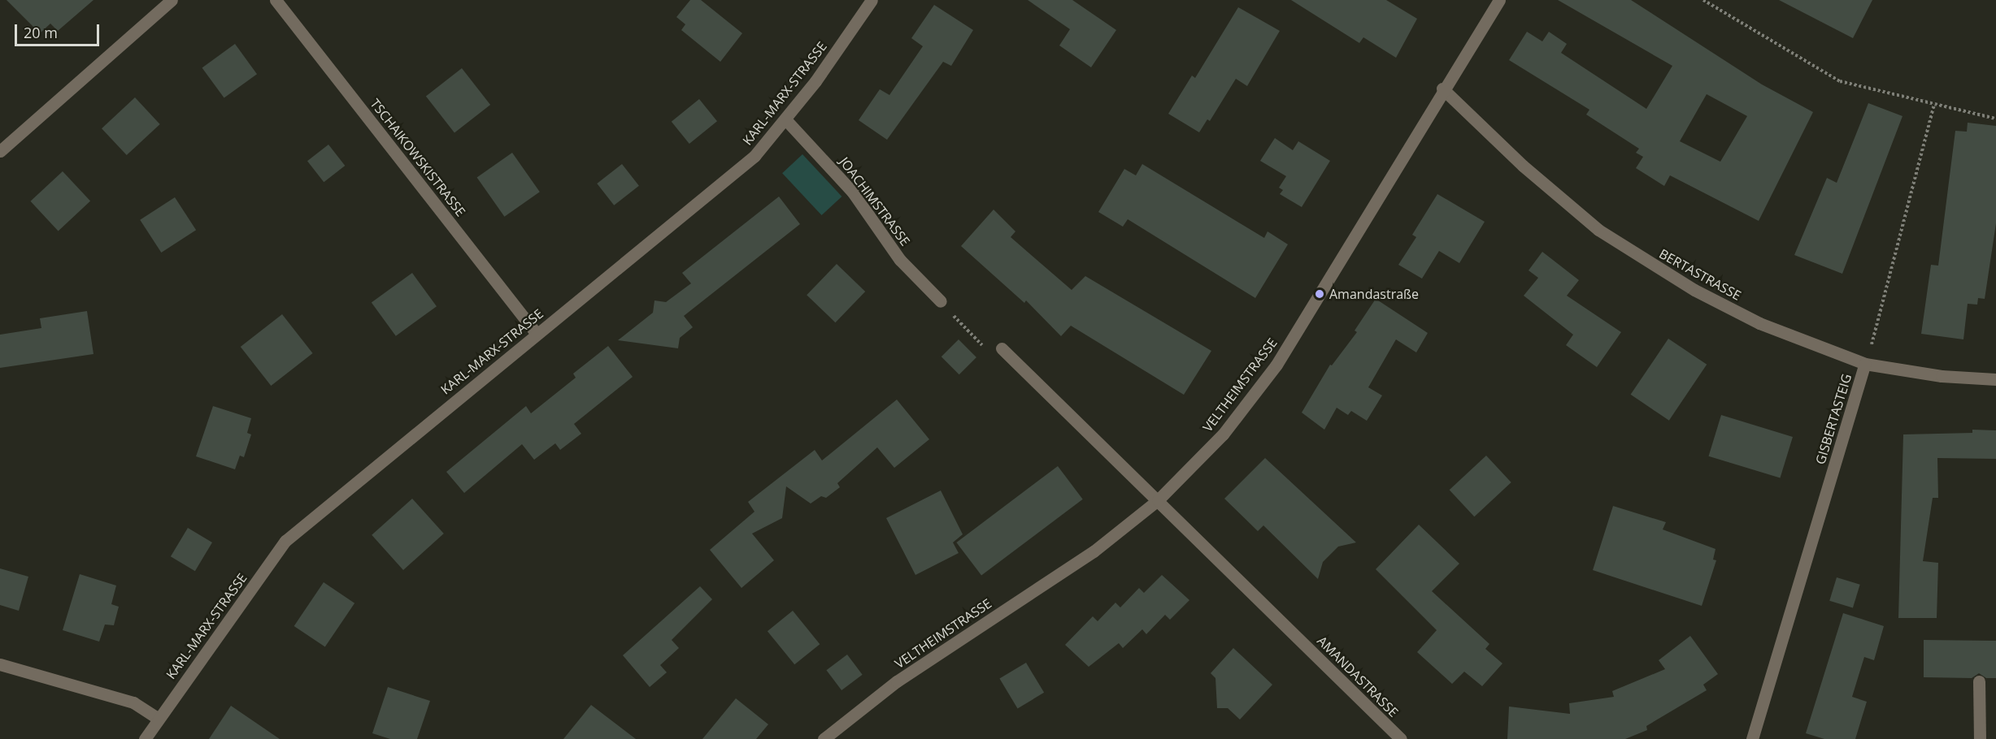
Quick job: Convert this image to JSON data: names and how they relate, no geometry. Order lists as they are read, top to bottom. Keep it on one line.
{"streets":{"street":["KARL-MARX-STRASSE","TSCHAIKOWSKISTRASSE","JOACHIMSTRASSE","BERTASTRASSE","VELTHEIMSTRASSE","GISBERTASTEIG","AMANDASTRASSE"]},"crossings":[["KARL-MARX-STRASSE","TSCHAIKOWSKISTRASSE"],["KARL-MARX-STRASSE","JOACHIMSTRASSE"],["BERTASTRASSE","VELTHEIMSTRASSE"],["BERTASTRASSE","GISBERTASTEIG"],["VELTHEIMSTRASSE","AMANDASTRASSE"]],"places":["Amandastraße"],"scale_bar":"20 m"}
